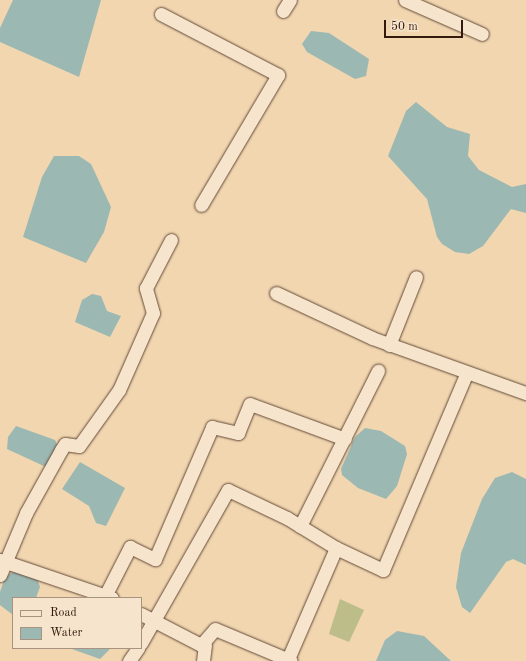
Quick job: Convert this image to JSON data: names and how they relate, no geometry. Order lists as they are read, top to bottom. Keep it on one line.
{"legend":["Road","Water"],"scale_bar":"50 m"}
